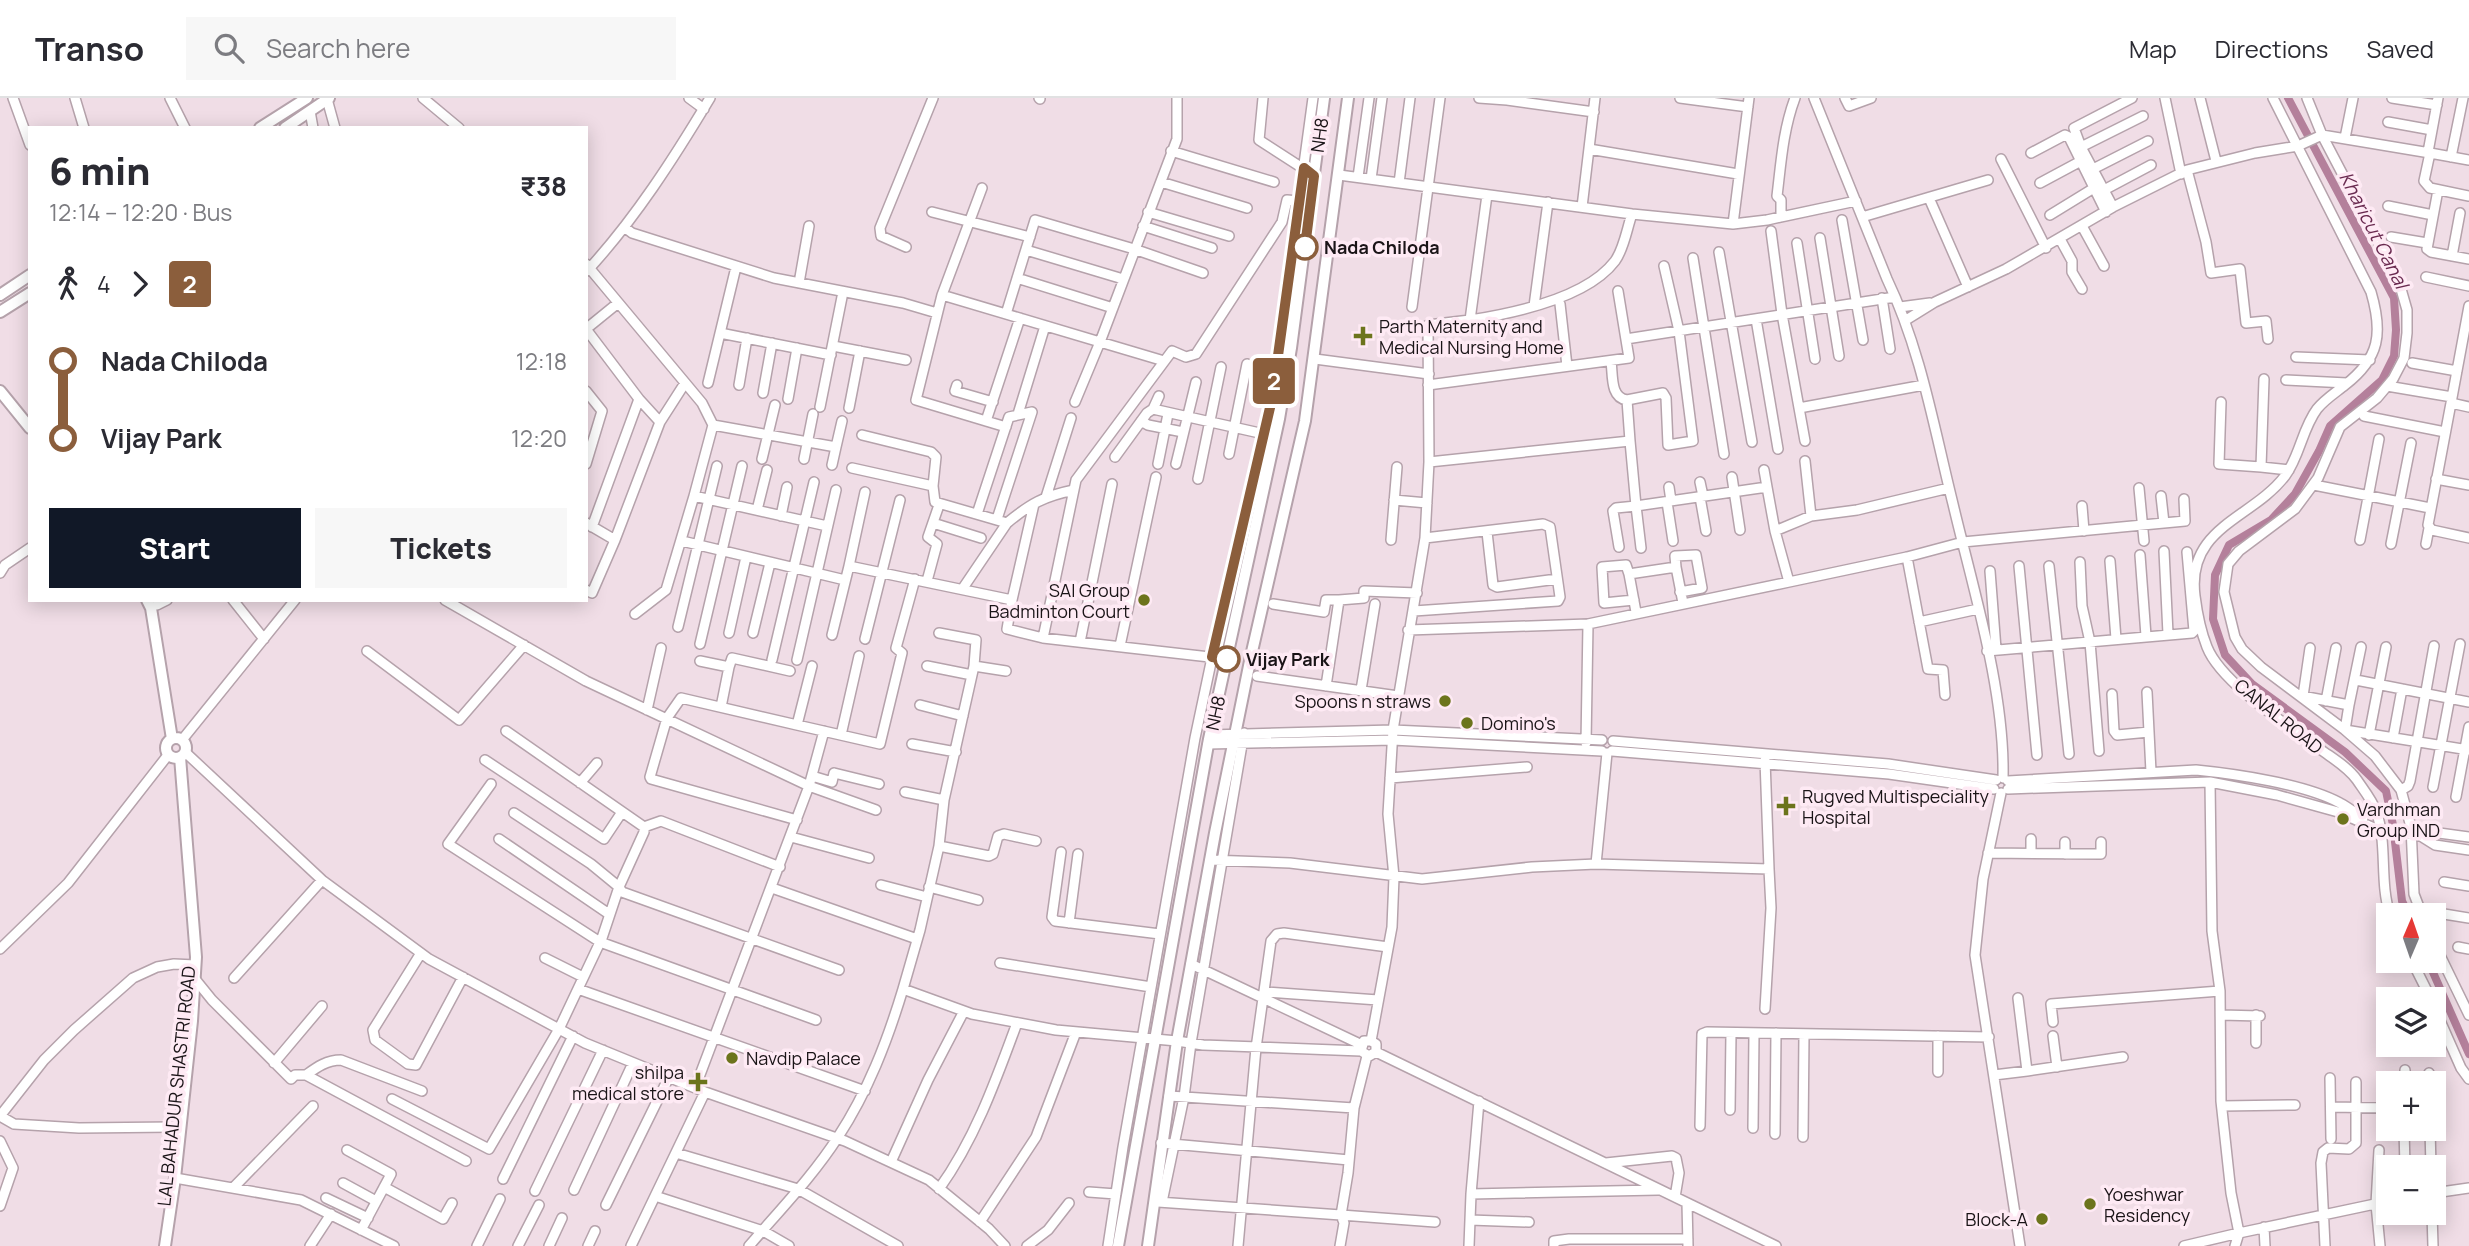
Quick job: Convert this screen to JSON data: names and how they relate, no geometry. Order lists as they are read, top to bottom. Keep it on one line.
{"streets":{"main road":["NH8","LAL BAHADUR SHASTRI ROAD"],"street":["CANAL ROAD"]},"water":["Kharicut Canal"],"places":{"other":["Nada Chiloda","SAI Group Badminton Court","Vijay Park","Spoons n straws","Domino's","Vardhman Group IND","Navdip Palace","Yoeshwar Residency","Block-A"],"health":["Parth Maternity and Medical Nursing Home","Rugved Multispeciality Hospital","shilpa medical store"]},"lines":["bus line 2"],"north":"top","page":{"header":"Transo","search":"Search here","nav":["Map","Directions","Saved"],"on_map":"2","heading":["6 min","12:14 – 12:20 · Bus","₹38"],"legs":["4","2"],"list":[{"name":"Nada Chiloda","value":"12:18"},{"name":"Vijay Park","value":"12:20"}],"buttons":["Start","Tickets"],"map_buttons":["+","−"]}}
